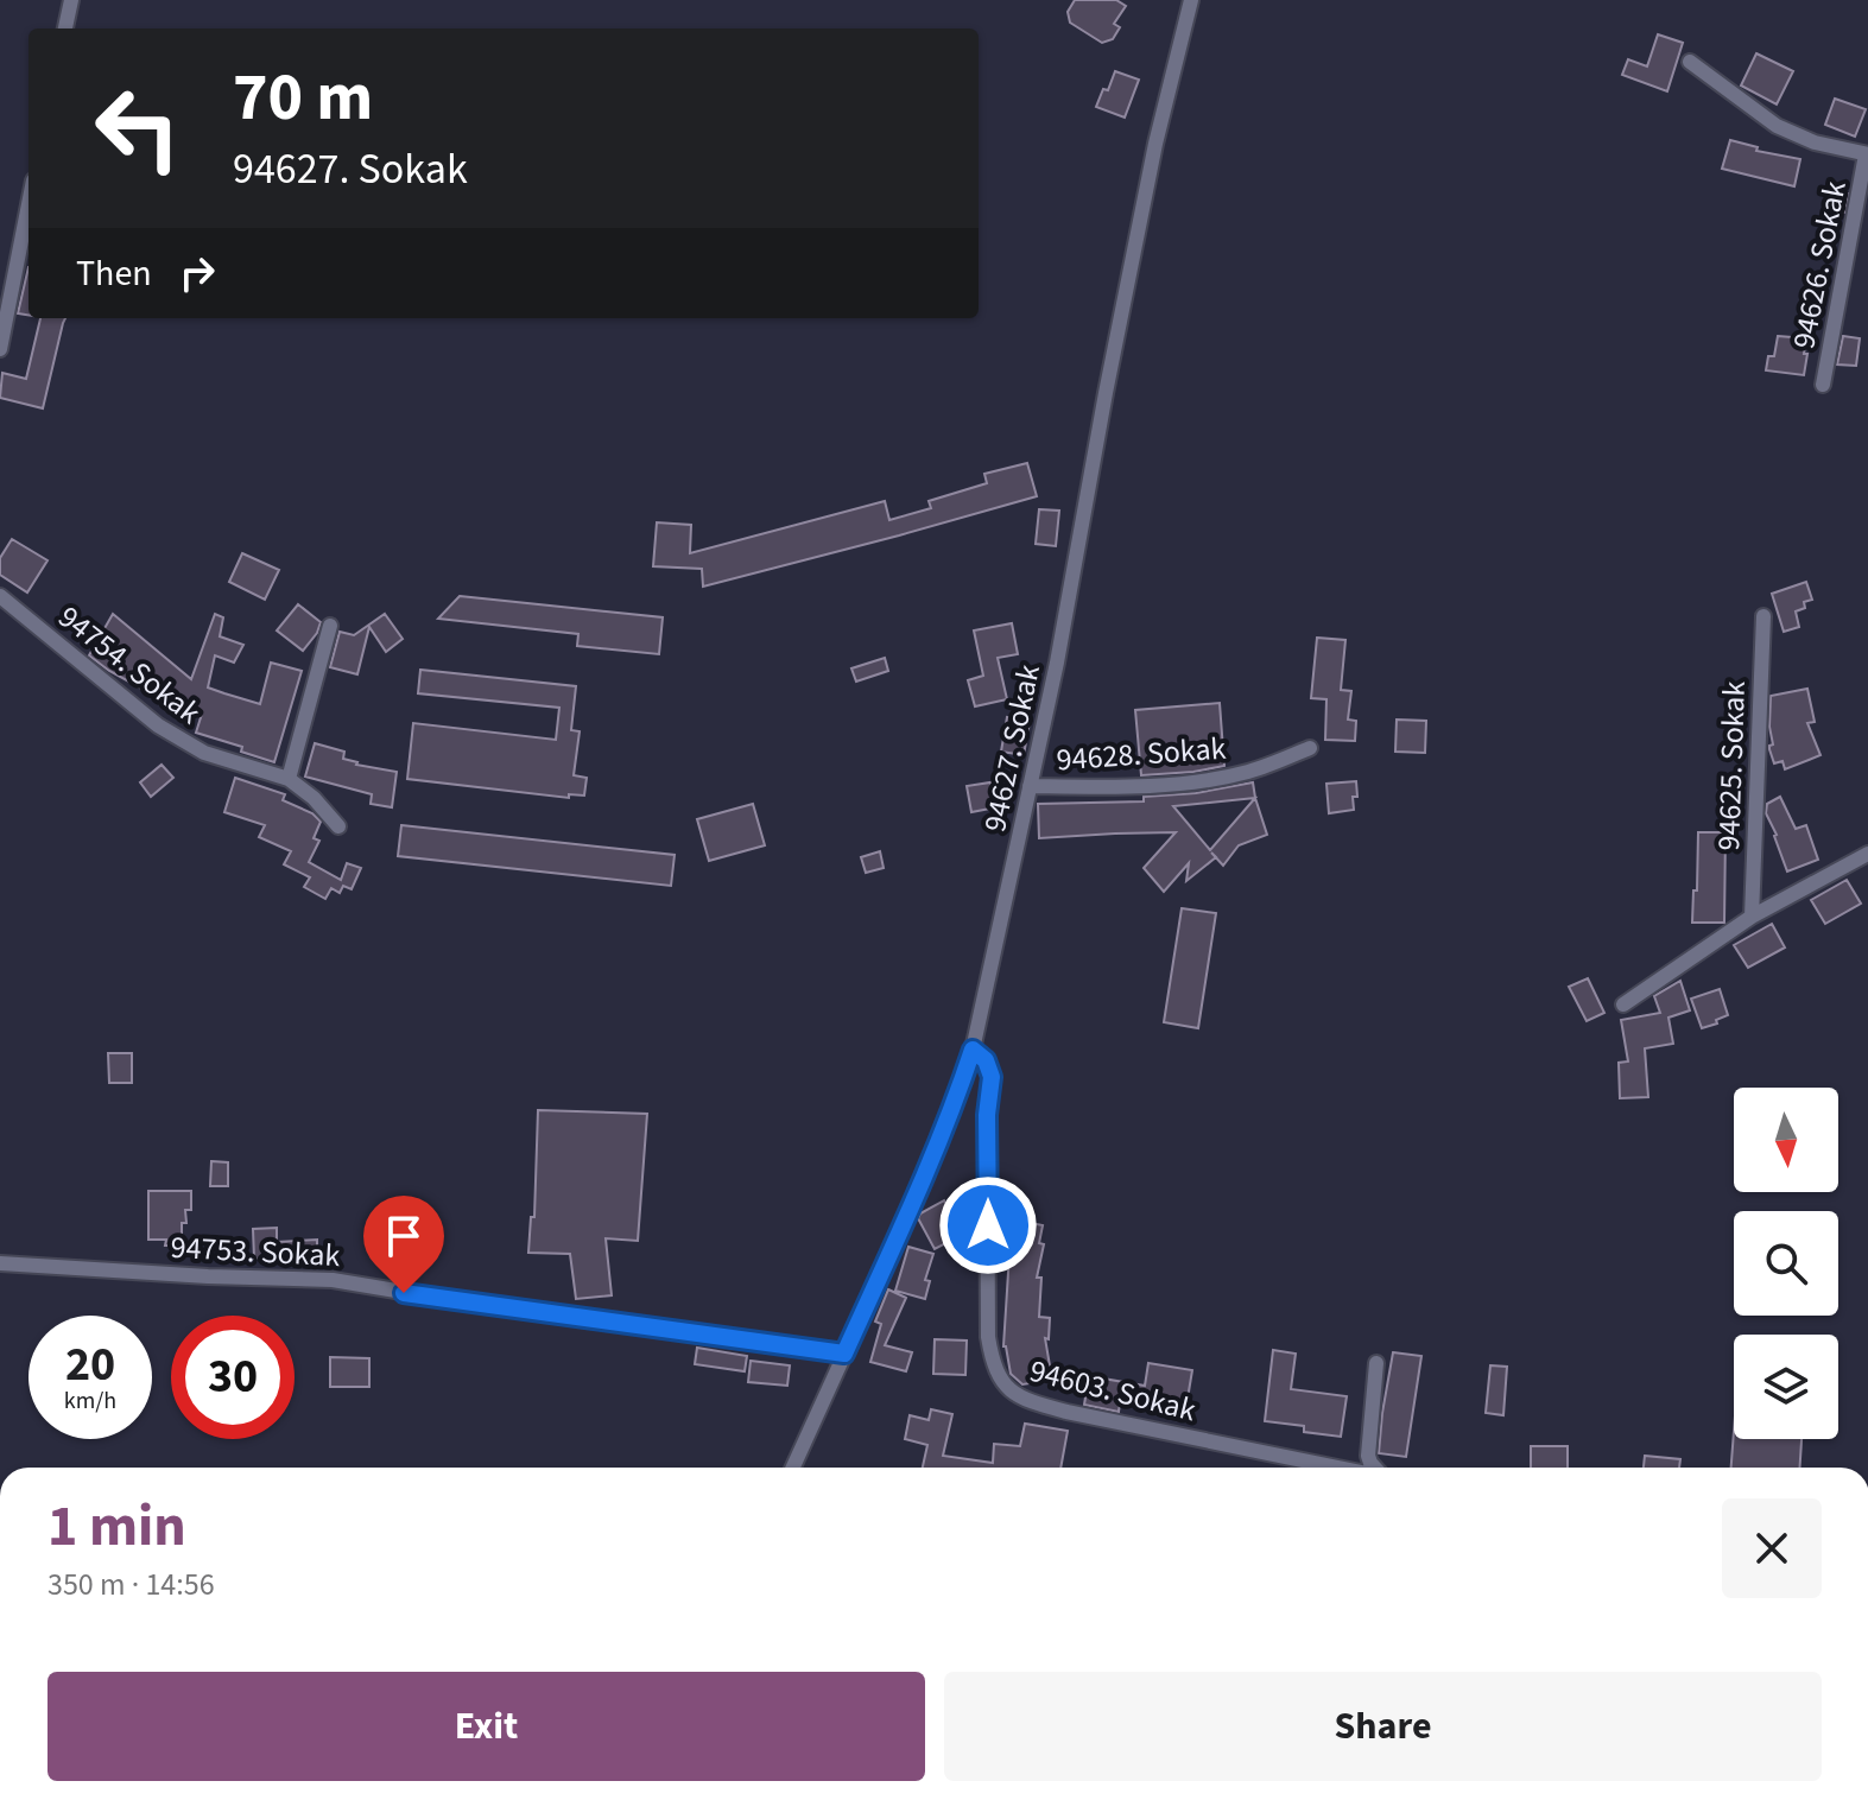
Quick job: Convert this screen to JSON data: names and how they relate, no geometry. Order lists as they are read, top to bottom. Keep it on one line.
{"streets":{"street":["94626. Sokak","94754. Sokak","94627. Sokak","94628. Sokak","94625. Sokak","94753. Sokak","94603. Sokak"]},"crossings":[["94627. Sokak","94628. Sokak"],["94627. Sokak","94753. Sokak"],["94627. Sokak","94603. Sokak"]],"north":"bottom","page":{"turn":["70 m","94627. Sokak"],"then":"Then","speed":"20 km/h","limit":"30","heading":["1 min","350 m · 14:56"],"buttons":["Exit","Share"]}}
